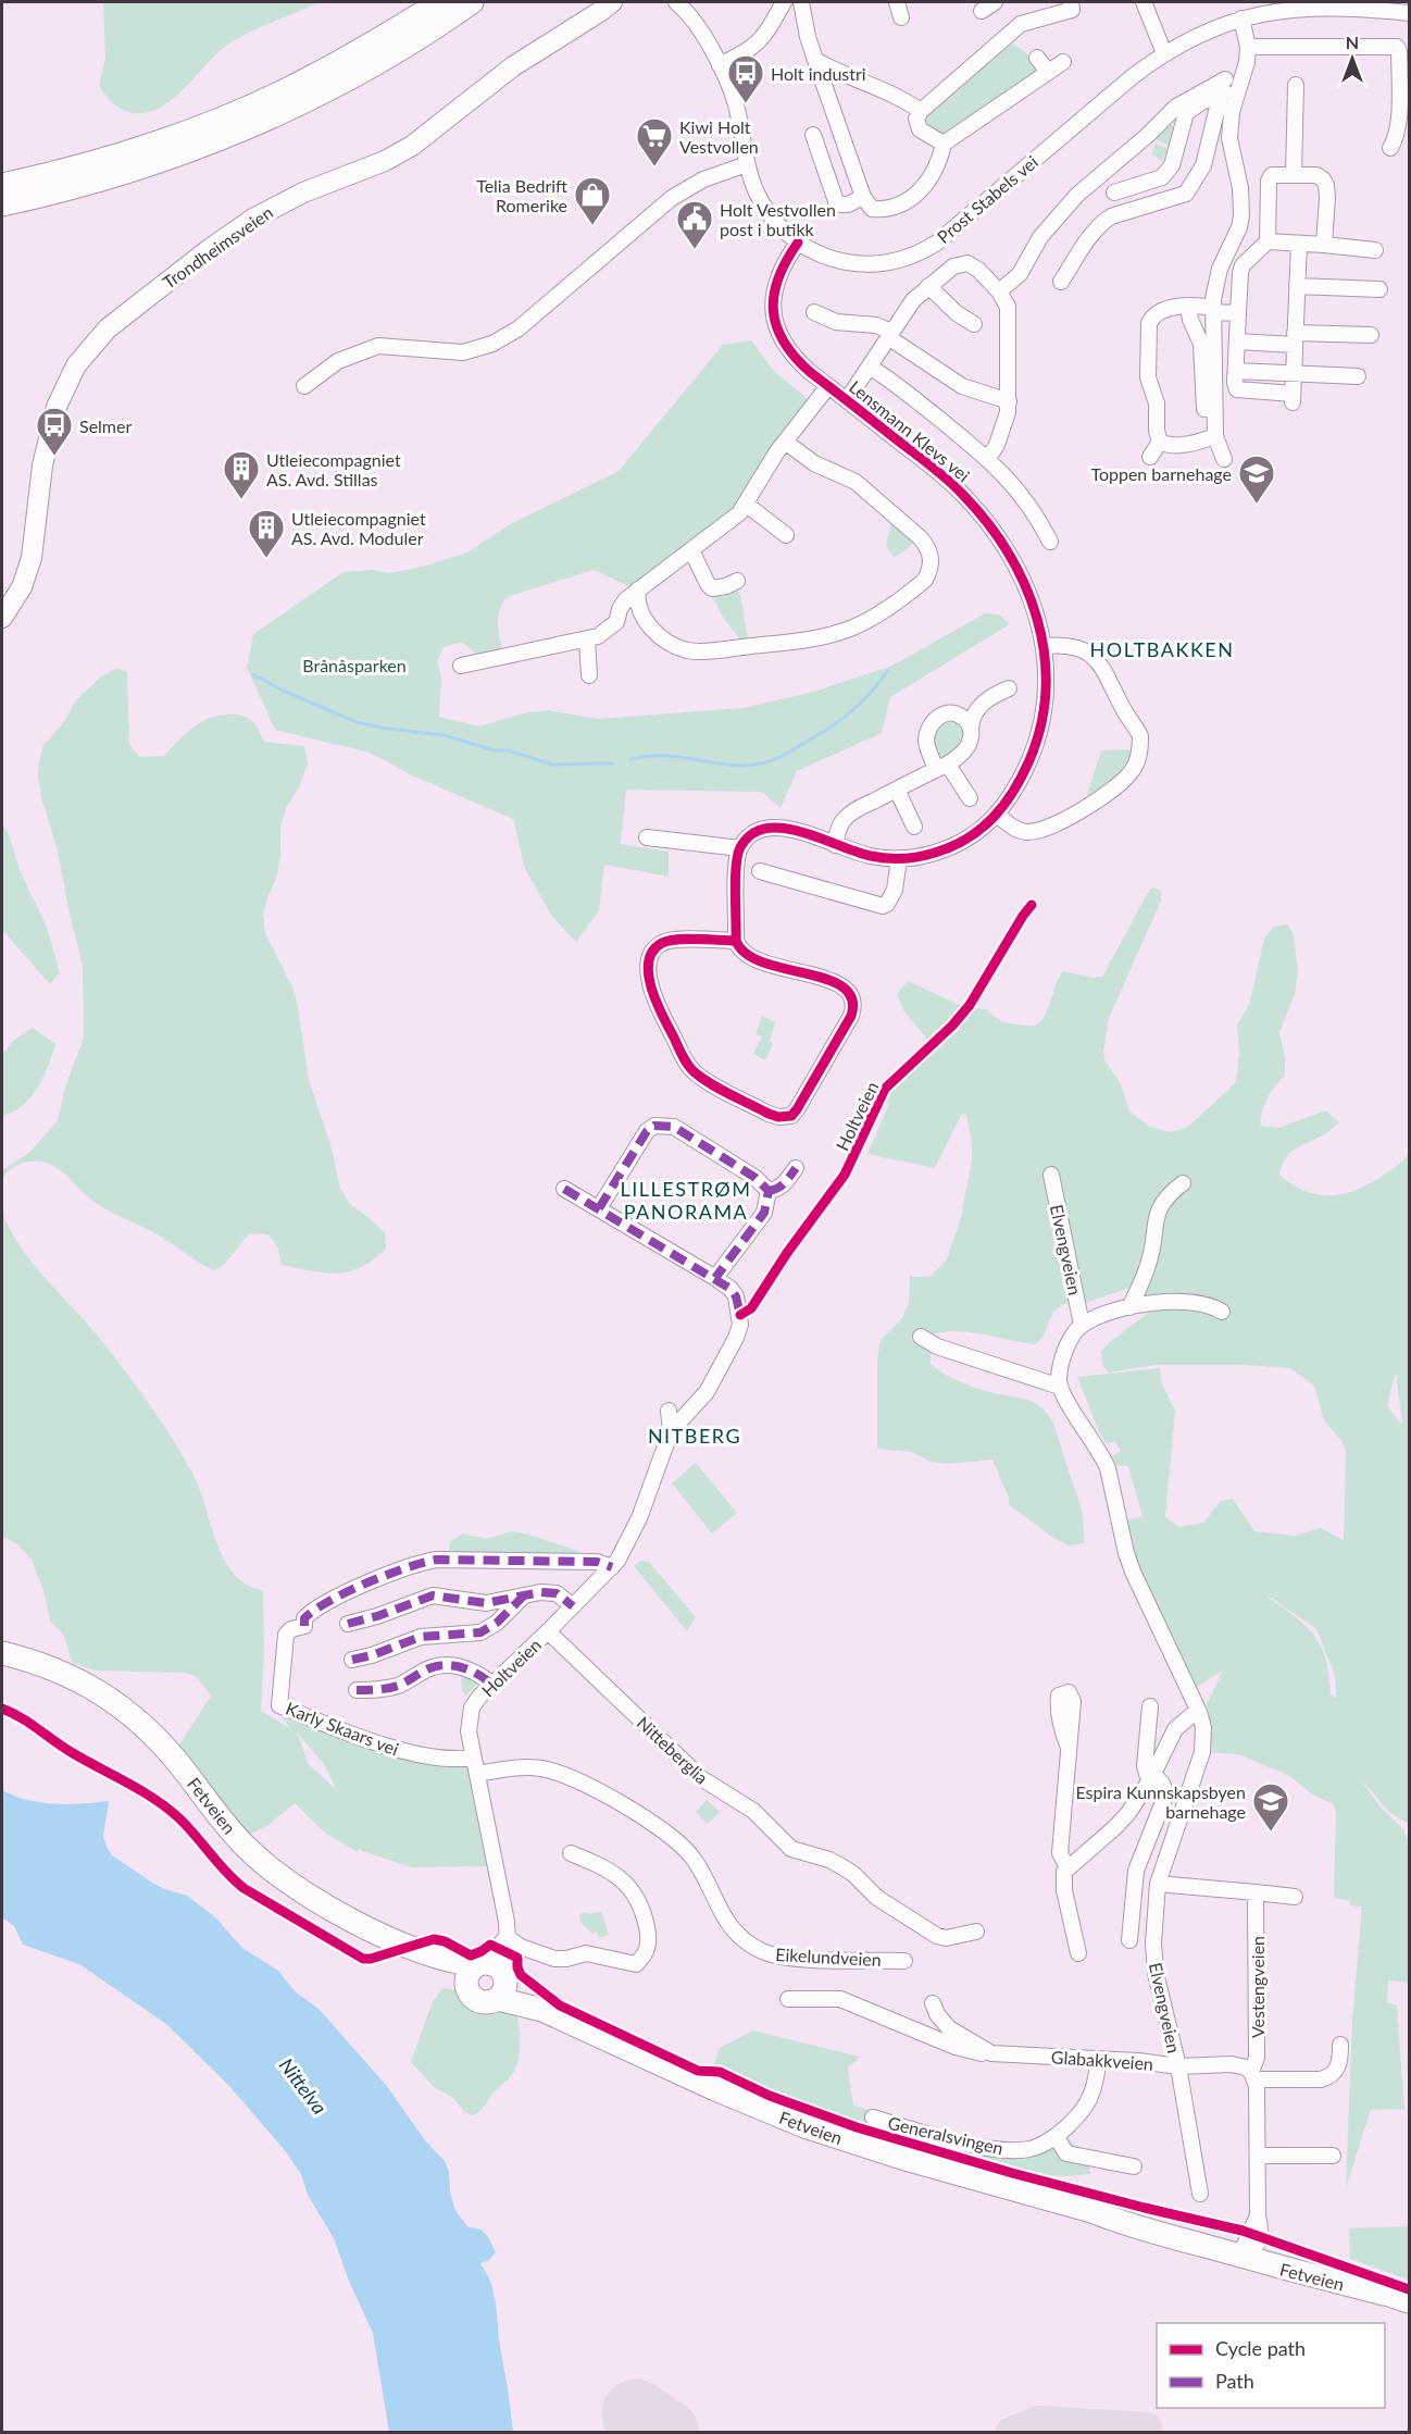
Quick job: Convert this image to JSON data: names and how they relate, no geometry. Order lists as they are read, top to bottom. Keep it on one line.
{"streets":{"highway":["Fetveien"],"main road":["Trondheimsveien"],"street":["Prost Stabels vei","Lensmann Klevs vei","Holtveien","Elvengveien","Karly Skaars vei","Nitteberglia","Eikelundveien","Vestengveien","Glabakkveien","Generalsvingen"]},"crossings":[["Prost Stabels vei","Lensmann Klevs vei"],["Holtveien","Karly Skaars vei"],["Holtveien","Nitteberglia"],["Holtveien","Fetveien"],["Holtveien","Eikelundveien"],["Elvengveien","Glabakkveien"],["Fetveien","Vestengveien"],["Vestengveien","Glabakkveien"],["Glabakkveien","Generalsvingen"]],"districts":["HOLTBAKKEN","LILLESTRØM PANORAMA","NITBERG"],"water":["Nittelva"],"parks":["Brånåsparken"],"places":{"bus stop":["Holt industri","Selmer"],"supermarket":["Kiwi Holt Vestvollen"],"shop":["Telia Bedrift Romerike"],"public building":["Holt Vestvollen post i butikk"],"building":["Utleiecompagniet AS. Avd. Stillas","Utleiecompagniet AS. Avd. Moduler"],"school or university":["Toppen barnehage","Espira Kunnskapsbyen barnehage"]},"legend":["Cycle path","Path"],"north":"top"}
